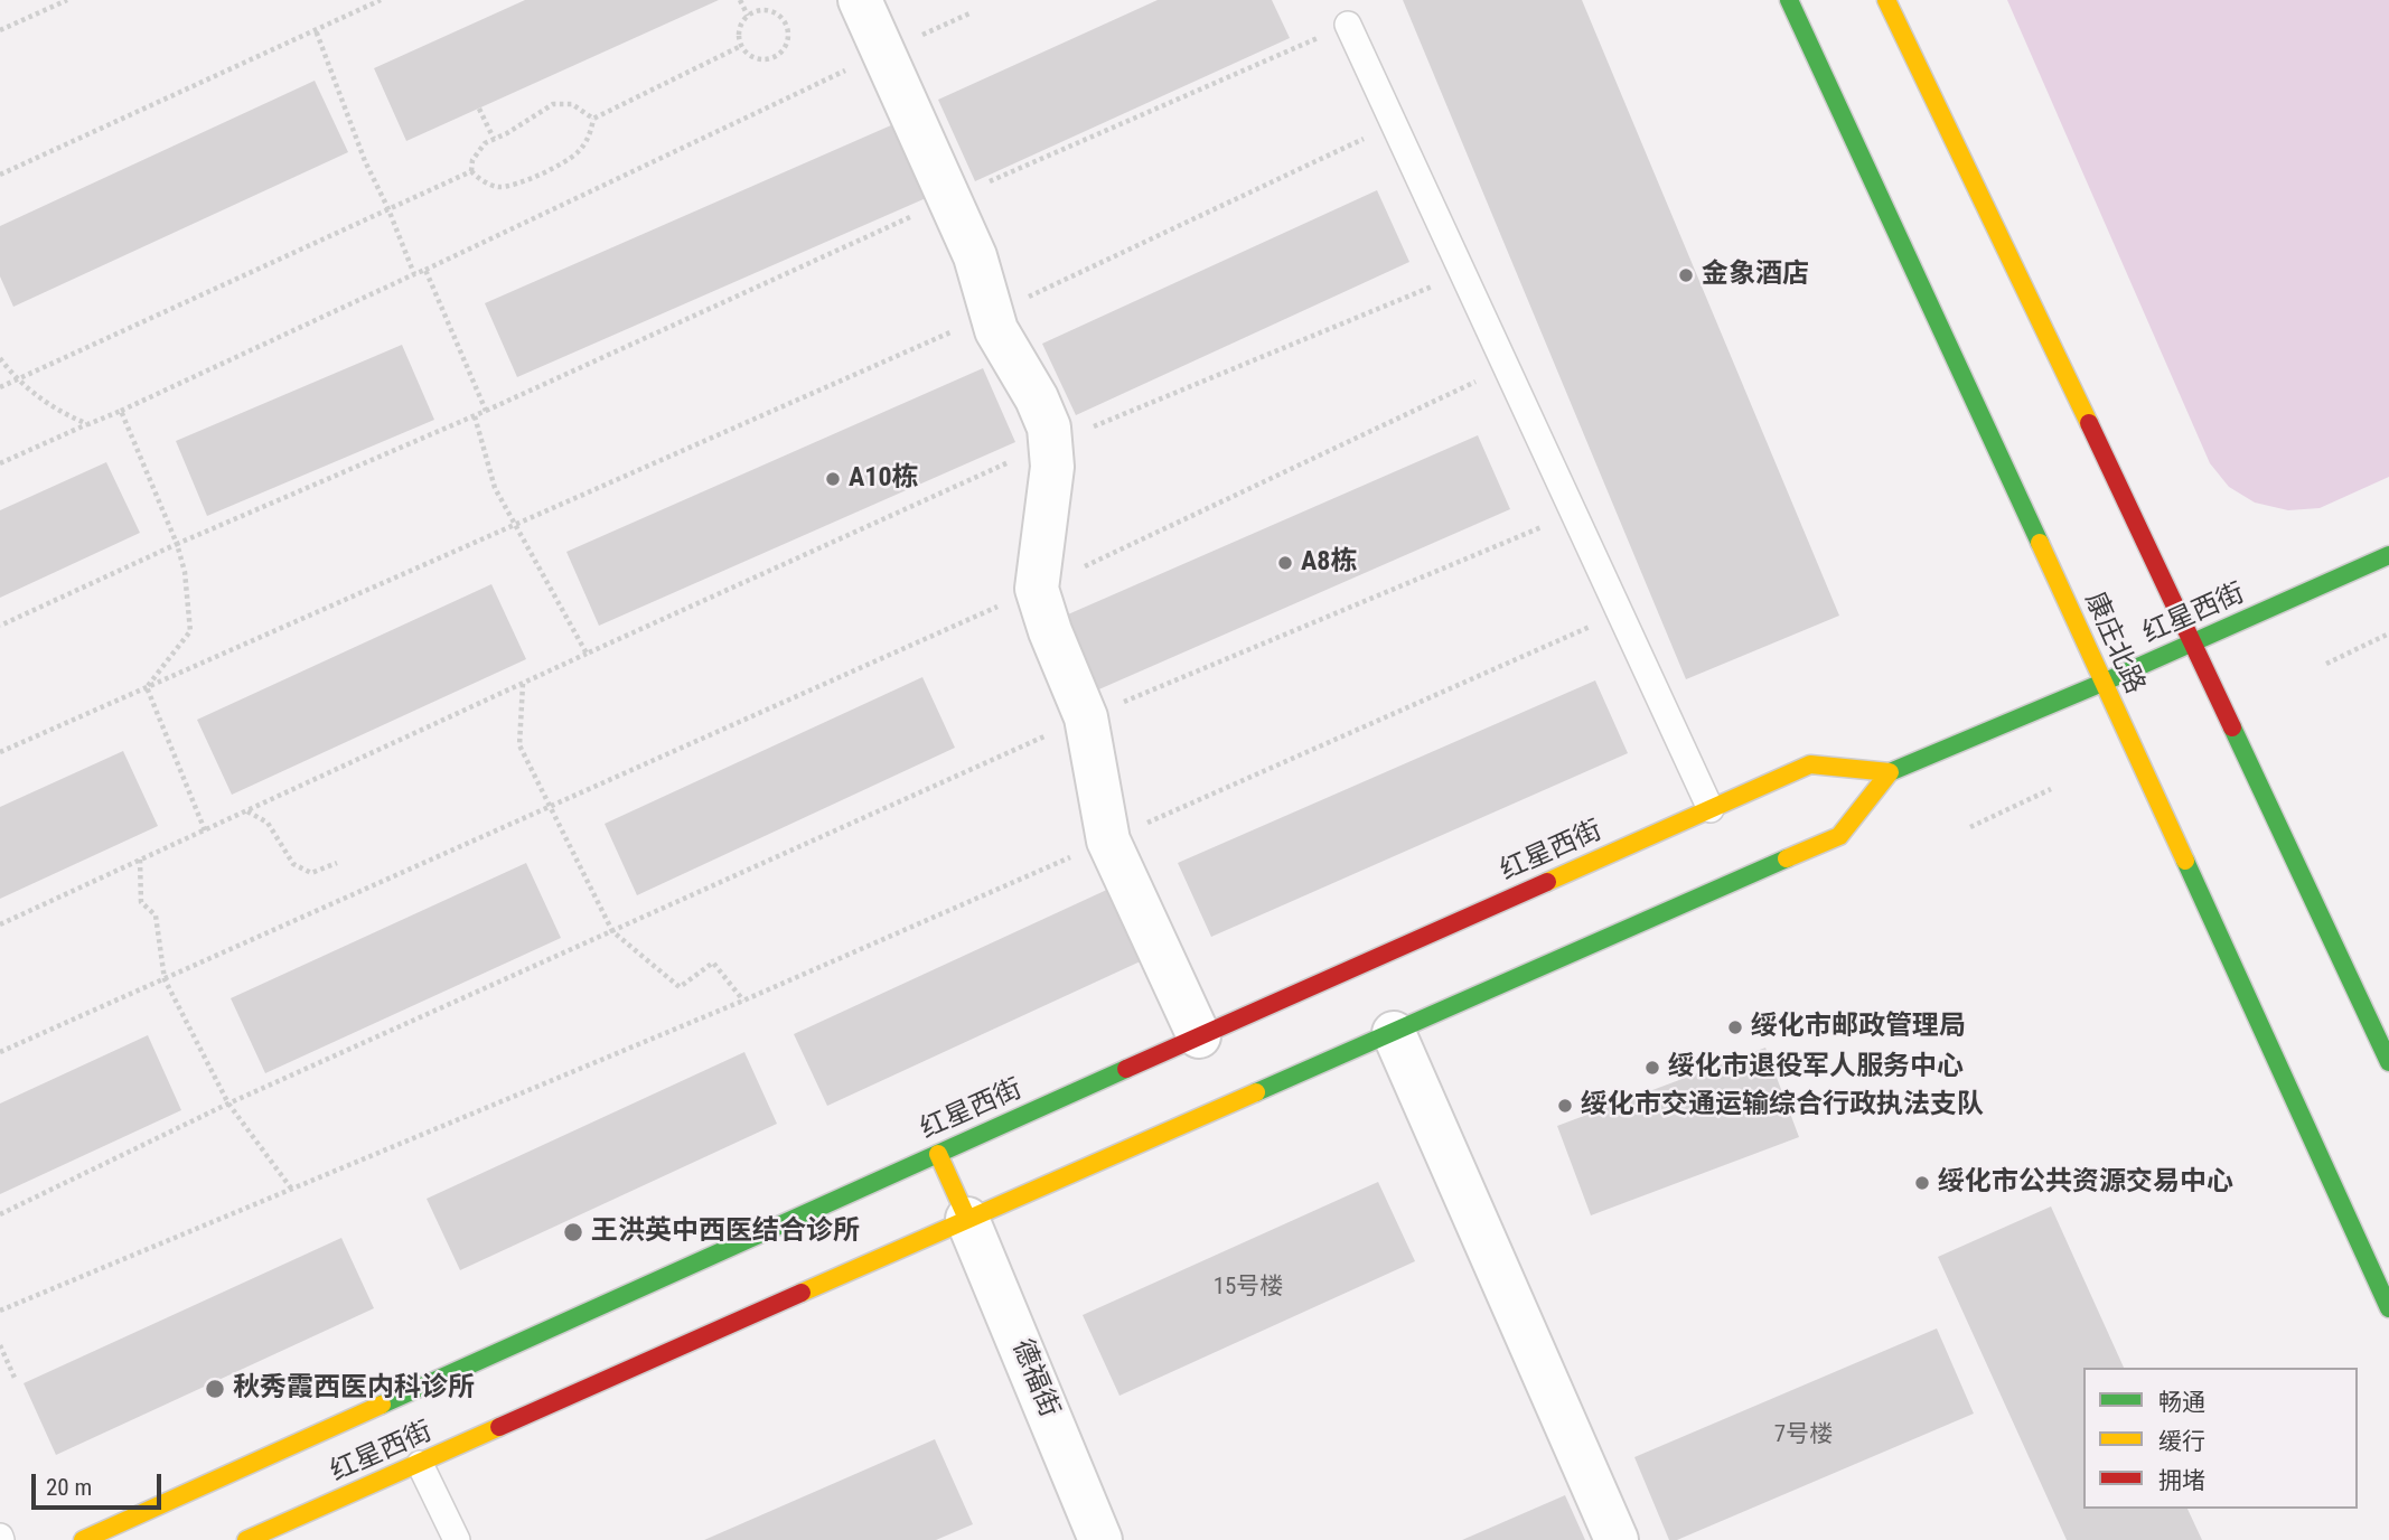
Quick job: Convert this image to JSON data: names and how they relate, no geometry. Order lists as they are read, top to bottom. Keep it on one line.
{"streets":{"main road":["红星西街","康庄北路"],"street":["德福街"]},"crossings":[["红星西街","康庄北路"],["红星西街","德福街"]],"places":["金象酒店","A10栋","A8栋","绥化市邮政管理局","绥化市退役军人服务中心","绥化市交通运输综合行政执法支队","绥化市公共资源交易中心","王洪英中西医结合诊所","秋秀霞西医内科诊所"],"house_numbers":["15号楼","7号楼"],"legend":["畅通","缓行","拥堵"],"scale_bar":"20 m"}
